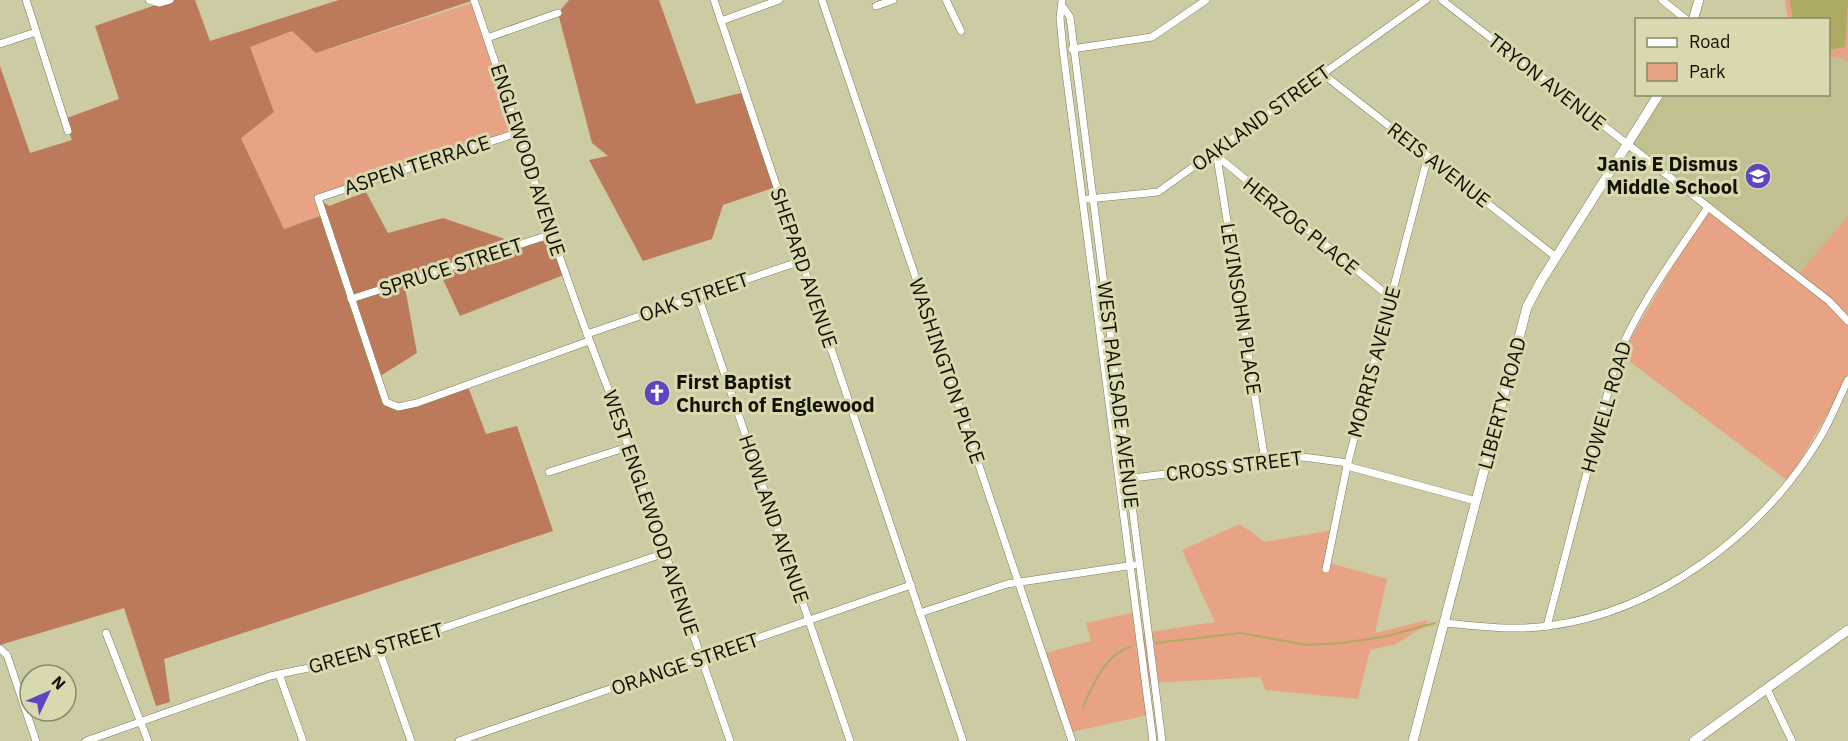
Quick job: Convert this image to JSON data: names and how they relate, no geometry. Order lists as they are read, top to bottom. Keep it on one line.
{"streets":{"main road":["LIBERTY ROAD"],"street":["TRYON AVENUE","OAKLAND STREET","ENGLEWOOD AVENUE","ASPEN TERRACE","REIS AVENUE","HERZOG PLACE","SPRUCE STREET","SHEPARD AVENUE","OAK STREET","LEVINSOHN PLACE","MORRIS AVENUE","WASHINGTON PLACE","WEST PALISADE AVENUE","HOWELL ROAD","CROSS STREET","WEST ENGLEWOOD AVENUE","HOWLAND AVENUE","GREEN STREET","ORANGE STREET"]},"crossings":[["TRYON AVENUE","LIBERTY ROAD"],["TRYON AVENUE","HOWELL ROAD"],["OAKLAND STREET","REIS AVENUE"],["OAKLAND STREET","HERZOG PLACE"],["OAKLAND STREET","LEVINSOHN PLACE"],["OAKLAND STREET","WEST PALISADE AVENUE"],["ENGLEWOOD AVENUE","ASPEN TERRACE"],["ENGLEWOOD AVENUE","SPRUCE STREET"],["ENGLEWOOD AVENUE","WEST ENGLEWOOD AVENUE"],["ASPEN TERRACE","SPRUCE STREET"],["ASPEN TERRACE","OAK STREET"],["REIS AVENUE","MORRIS AVENUE"],["REIS AVENUE","LIBERTY ROAD"],["HERZOG PLACE","LEVINSOHN PLACE"],["HERZOG PLACE","MORRIS AVENUE"],["SPRUCE STREET","OAK STREET"],["SHEPARD AVENUE","OAK STREET"],["SHEPARD AVENUE","ORANGE STREET"],["OAK STREET","WEST ENGLEWOOD AVENUE"],["OAK STREET","HOWLAND AVENUE"],["LEVINSOHN PLACE","CROSS STREET"],["MORRIS AVENUE","CROSS STREET"],["WEST PALISADE AVENUE","CROSS STREET"],["LIBERTY ROAD","CROSS STREET"],["WEST ENGLEWOOD AVENUE","GREEN STREET"],["WEST ENGLEWOOD AVENUE","ORANGE STREET"],["HOWLAND AVENUE","ORANGE STREET"]],"places":{"school or university":["Janis E Dismus Middle School"],"church":["First Baptist Church of Englewood"]},"legend":["Road","Park"],"north":"top right"}
